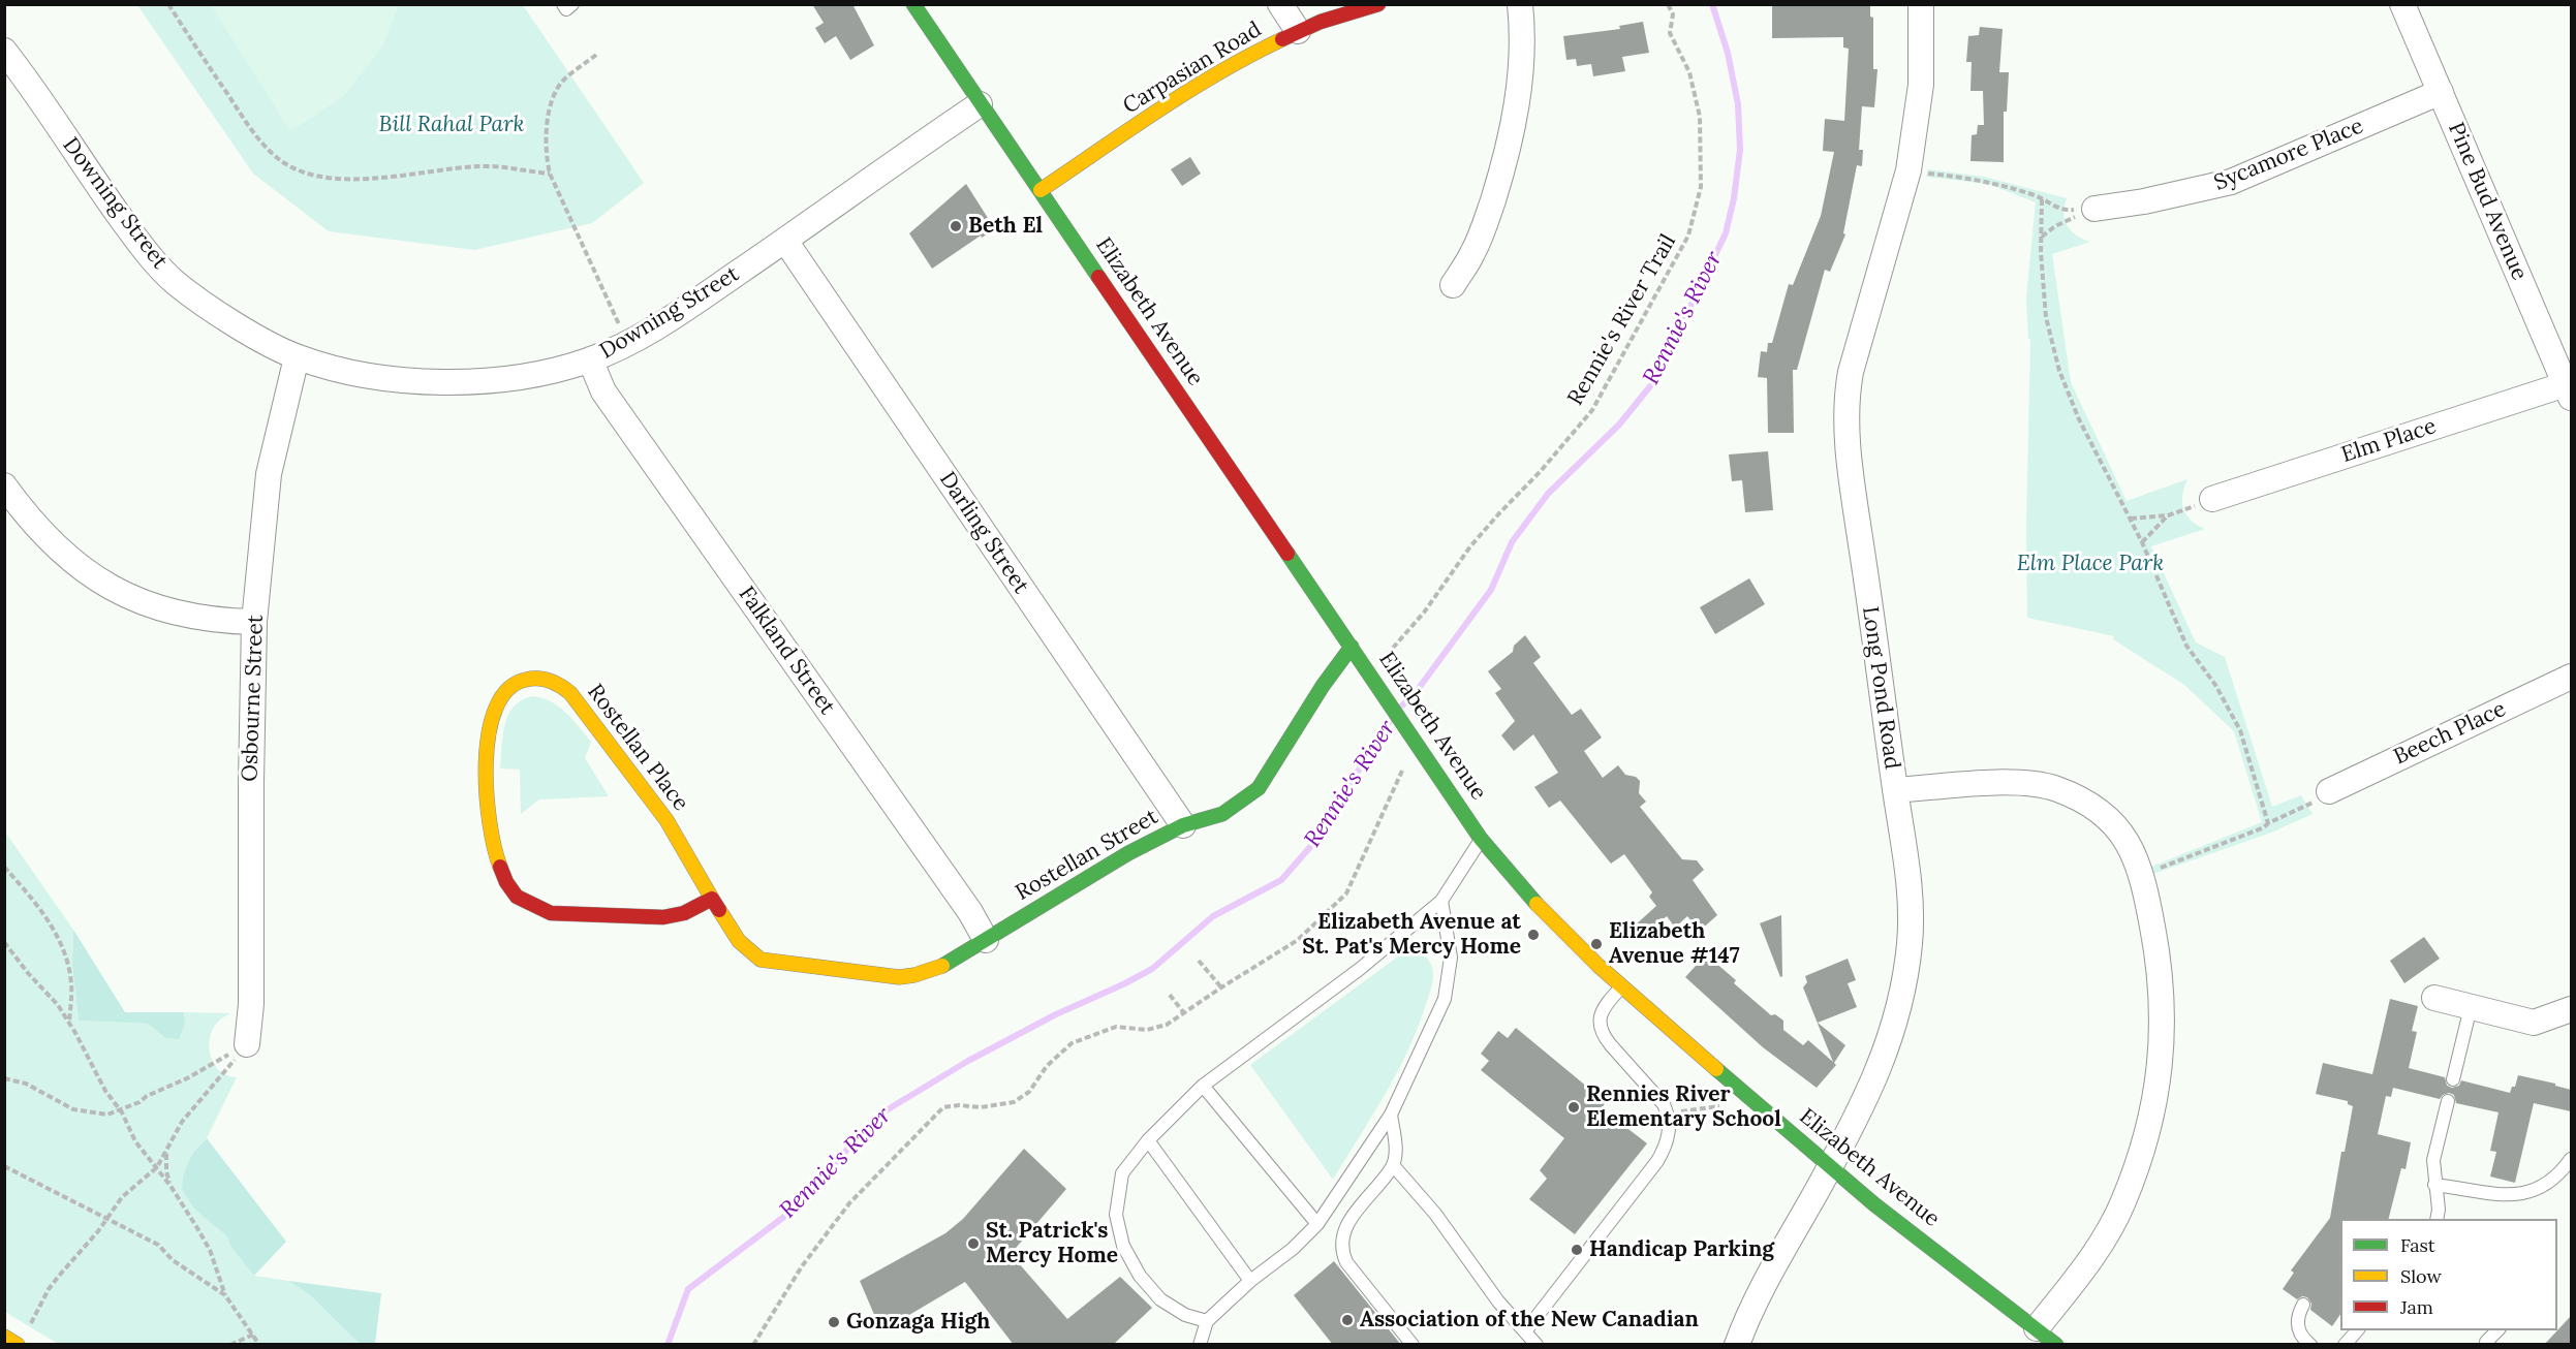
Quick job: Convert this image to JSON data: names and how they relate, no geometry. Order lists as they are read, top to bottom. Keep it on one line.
{"streets":{"street":["Carpasian Road","Sycamore Place","Pine Bud Avenue","Downing Street","Elizabeth Avenue","Elm Place","Darling Street","Falkland Street","Long Pond Road","Osbourne Street","Beech Place","Rostellan Place","Rostellan Street"],"path":["Rennie's River Trail"]},"crossings":[["Carpasian Road","Elizabeth Avenue"],["Sycamore Place","Pine Bud Avenue"],["Pine Bud Avenue","Elm Place"],["Downing Street","Elizabeth Avenue"],["Downing Street","Darling Street"],["Downing Street","Falkland Street"],["Downing Street","Osbourne Street"],["Elizabeth Avenue","Long Pond Road"],["Elizabeth Avenue","Rostellan Street"],["Darling Street","Rostellan Street"],["Falkland Street","Rostellan Place"],["Falkland Street","Rostellan Street"],["Rostellan Place","Rostellan Street"]],"water":["Rennie's River"],"parks":["Bill Rahal Park","Elm Place Park"],"places":["Beth El","Elizabeth Avenue at St. Pat's Mercy Home","Elizabeth Avenue #147","Rennies River Elementary School","St. Patrick's Mercy Home","Handicap Parking","Association of the New Canadian","Gonzaga High"],"legend":["Fast","Slow","Jam"]}
